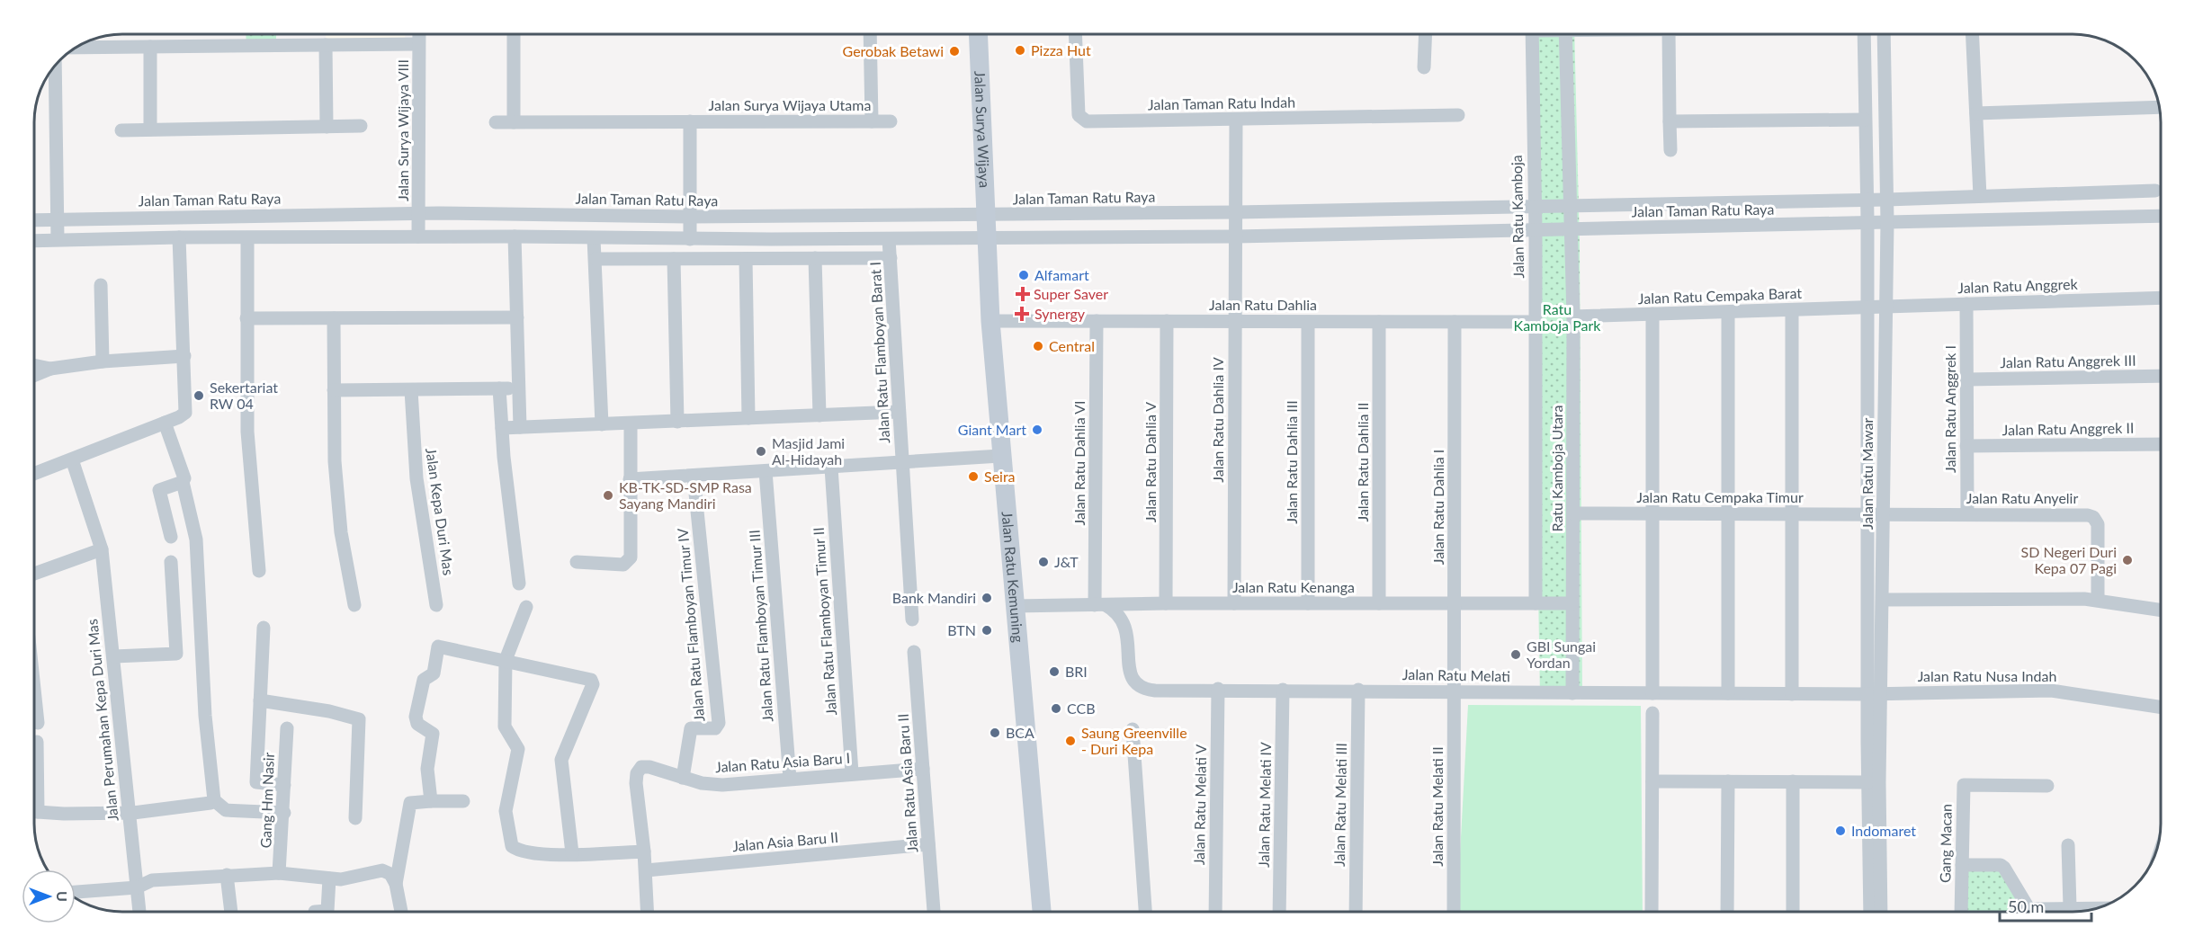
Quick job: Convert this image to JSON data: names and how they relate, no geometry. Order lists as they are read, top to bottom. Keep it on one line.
{"streets":{"street":["Jalan Taman Ratu Indah","Jalan Surya Wijaya Utama","Jalan Surya Wijaya","Jalan Surya Wijaya VIII","Jalan Taman Ratu Raya","Jalan Ratu Kamboja","Jalan Ratu Anggrek","Jalan Ratu Cempaka Barat","Jalan Ratu Dahlia","Jalan Ratu Flamboyan Barat I","Jalan Ratu Anggrek III","Jalan Ratu Anggrek I","Jalan Ratu Dahlia IV","Jalan Ratu Anggrek II","Jalan Ratu Dahlia V","Jalan Ratu Dahlia III","Jalan Ratu Dahlia II","Jalan Ratu Dahlia VI","Ratu Kamboja Utara","Jalan Ratu Mawar","Jalan Ratu Cempaka Timur","Jalan Ratu Anyelir","Jalan Ratu Dahlia I","Jalan Kepa Duri Mas","Jalan Ratu Kemuning","Jalan Ratu Kenanga","Jalan Ratu Flamboyan Timur II","Jalan Ratu Flamboyan Timur IV","Jalan Ratu Flamboyan Timur III","Jalan Ratu Melati","Jalan Ratu Nusa Indah","Jalan Perumahan Kepa Duri Mas","Jalan Ratu Asia Baru I","Jalan Ratu Asia Baru II","Gang Hm Nasir","Jalan Ratu Melati V","Jalan Ratu Melati IV","Jalan Ratu Melati III","Jalan Ratu Melati II","Jalan Asia Baru II","Gang Macan"]},"crossings":[["Jalan Surya Wijaya Utama","Jalan Taman Ratu Raya"],["Jalan Surya Wijaya","Jalan Taman Ratu Raya"],["Jalan Surya Wijaya","Jalan Ratu Kemuning"],["Jalan Surya Wijaya VIII","Jalan Taman Ratu Raya"],["Jalan Taman Ratu Raya","Jalan Ratu Kamboja"],["Jalan Taman Ratu Raya","Jalan Ratu Flamboyan Barat I"],["Jalan Taman Ratu Raya","Jalan Ratu Dahlia IV"],["Jalan Taman Ratu Raya","Ratu Kamboja Utara"],["Jalan Taman Ratu Raya","Jalan Ratu Mawar"],["Jalan Taman Ratu Raya","Jalan Ratu Kemuning"],["Jalan Ratu Kamboja","Jalan Ratu Dahlia"],["Jalan Ratu Kamboja","Jalan Ratu Kenanga"],["Jalan Ratu Anggrek","Jalan Ratu Cempaka Barat"],["Jalan Ratu Anggrek","Jalan Ratu Anggrek I"],["Jalan Ratu Anggrek","Jalan Ratu Mawar"],["Jalan Ratu Cempaka Barat","Ratu Kamboja Utara"],["Jalan Ratu Cempaka Barat","Jalan Ratu Mawar"],["Jalan Ratu Dahlia","Jalan Ratu Dahlia IV"],["Jalan Ratu Dahlia","Jalan Ratu Dahlia V"],["Jalan Ratu Dahlia","Jalan Ratu Dahlia III"],["Jalan Ratu Dahlia","Jalan Ratu Dahlia II"],["Jalan Ratu Dahlia","Jalan Ratu Dahlia VI"],["Jalan Ratu Dahlia","Jalan Ratu Dahlia I"],["Jalan Ratu Dahlia","Jalan Ratu Kemuning"],["Jalan Ratu Anggrek III","Jalan Ratu Anggrek I"],["Jalan Ratu Anggrek I","Jalan Ratu Anggrek II"],["Jalan Ratu Anggrek I","Jalan Ratu Anyelir"],["Jalan Ratu Dahlia IV","Jalan Ratu Kenanga"],["Jalan Ratu Dahlia V","Jalan Ratu Kenanga"],["Jalan Ratu Dahlia III","Jalan Ratu Kenanga"],["Jalan Ratu Dahlia II","Jalan Ratu Kenanga"],["Jalan Ratu Dahlia VI","Jalan Ratu Kenanga"],["Jalan Ratu Dahlia VI","Jalan Ratu Melati"],["Ratu Kamboja Utara","Jalan Ratu Cempaka Timur"],["Ratu Kamboja Utara","Jalan Ratu Kenanga"],["Ratu Kamboja Utara","Jalan Ratu Melati"],["Jalan Ratu Mawar","Jalan Ratu Cempaka Timur"],["Jalan Ratu Mawar","Jalan Ratu Anyelir"],["Jalan Ratu Mawar","Jalan Ratu Melati"],["Jalan Ratu Mawar","Jalan Ratu Nusa Indah"],["Jalan Ratu Cempaka Timur","Jalan Ratu Anyelir"],["Jalan Ratu Dahlia I","Jalan Ratu Kenanga"],["Jalan Ratu Dahlia I","Jalan Ratu Melati"],["Jalan Ratu Dahlia I","Jalan Ratu Melati II"],["Jalan Ratu Kemuning","Jalan Ratu Kenanga"],["Jalan Ratu Kenanga","Jalan Ratu Melati"],["Jalan Ratu Flamboyan Timur II","Jalan Ratu Asia Baru I"],["Jalan Ratu Flamboyan Timur IV","Jalan Ratu Asia Baru I"],["Jalan Ratu Flamboyan Timur III","Jalan Ratu Asia Baru I"],["Jalan Ratu Melati","Jalan Ratu Nusa Indah"],["Jalan Ratu Melati","Jalan Ratu Melati V"],["Jalan Ratu Melati","Jalan Ratu Melati IV"],["Jalan Ratu Melati","Jalan Ratu Melati III"],["Jalan Ratu Melati","Jalan Ratu Melati II"],["Jalan Ratu Asia Baru I","Jalan Ratu Asia Baru II"],["Jalan Ratu Asia Baru I","Jalan Asia Baru II"],["Jalan Ratu Asia Baru II","Jalan Asia Baru II"]],"parks":["Ratu Kamboja Park"],"places":{"other":["Pizza Hut","Gerobak Betawi","Alfamart","Central","Sekertariat RW 04","Giant Mart","Masjid Jami Al-Hidayah","Seira","KB-TK-SD-SMP Rasa Sayang Mandiri","SD Negeri Duri Kepa 07 Pagi","J&T","Bank Mandiri","BTN","GBI Sungai Yordan","BRI","CCB","BCA","Saung Greenville - Duri Kepa","Indomaret"],"health":["Super Saver","Synergy"]},"scale_bar":"50 m","north":"right"}
